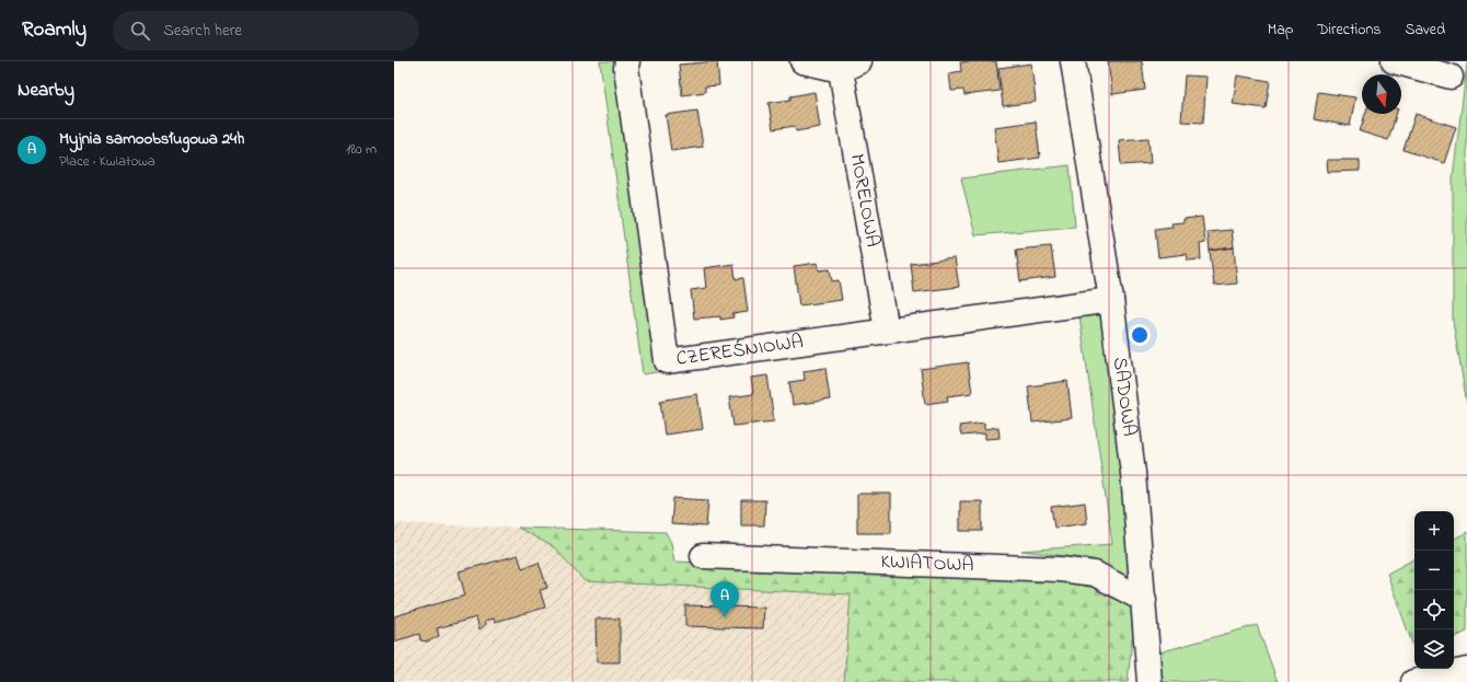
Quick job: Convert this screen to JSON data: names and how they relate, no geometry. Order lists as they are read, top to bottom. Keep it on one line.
{"streets":{"street":["MORELOWA","CZEREŚNIOWA","SADOWA","KWIATOWA"]},"crossings":[["MORELOWA","CZEREŚNIOWA"],["CZEREŚNIOWA","SADOWA"],["SADOWA","KWIATOWA"]],"north":"bottom","page":{"header":"Roamly","search":"Search here","nav":["Map","Directions","Saved"],"heading":"Nearby","list":[{"mark":"A","name":"Myjnia samoobsługowa 24h","note":"Place · Kwiatowa","value":"180 m"}],"map_buttons":["+","−"],"pins":"A"}}
